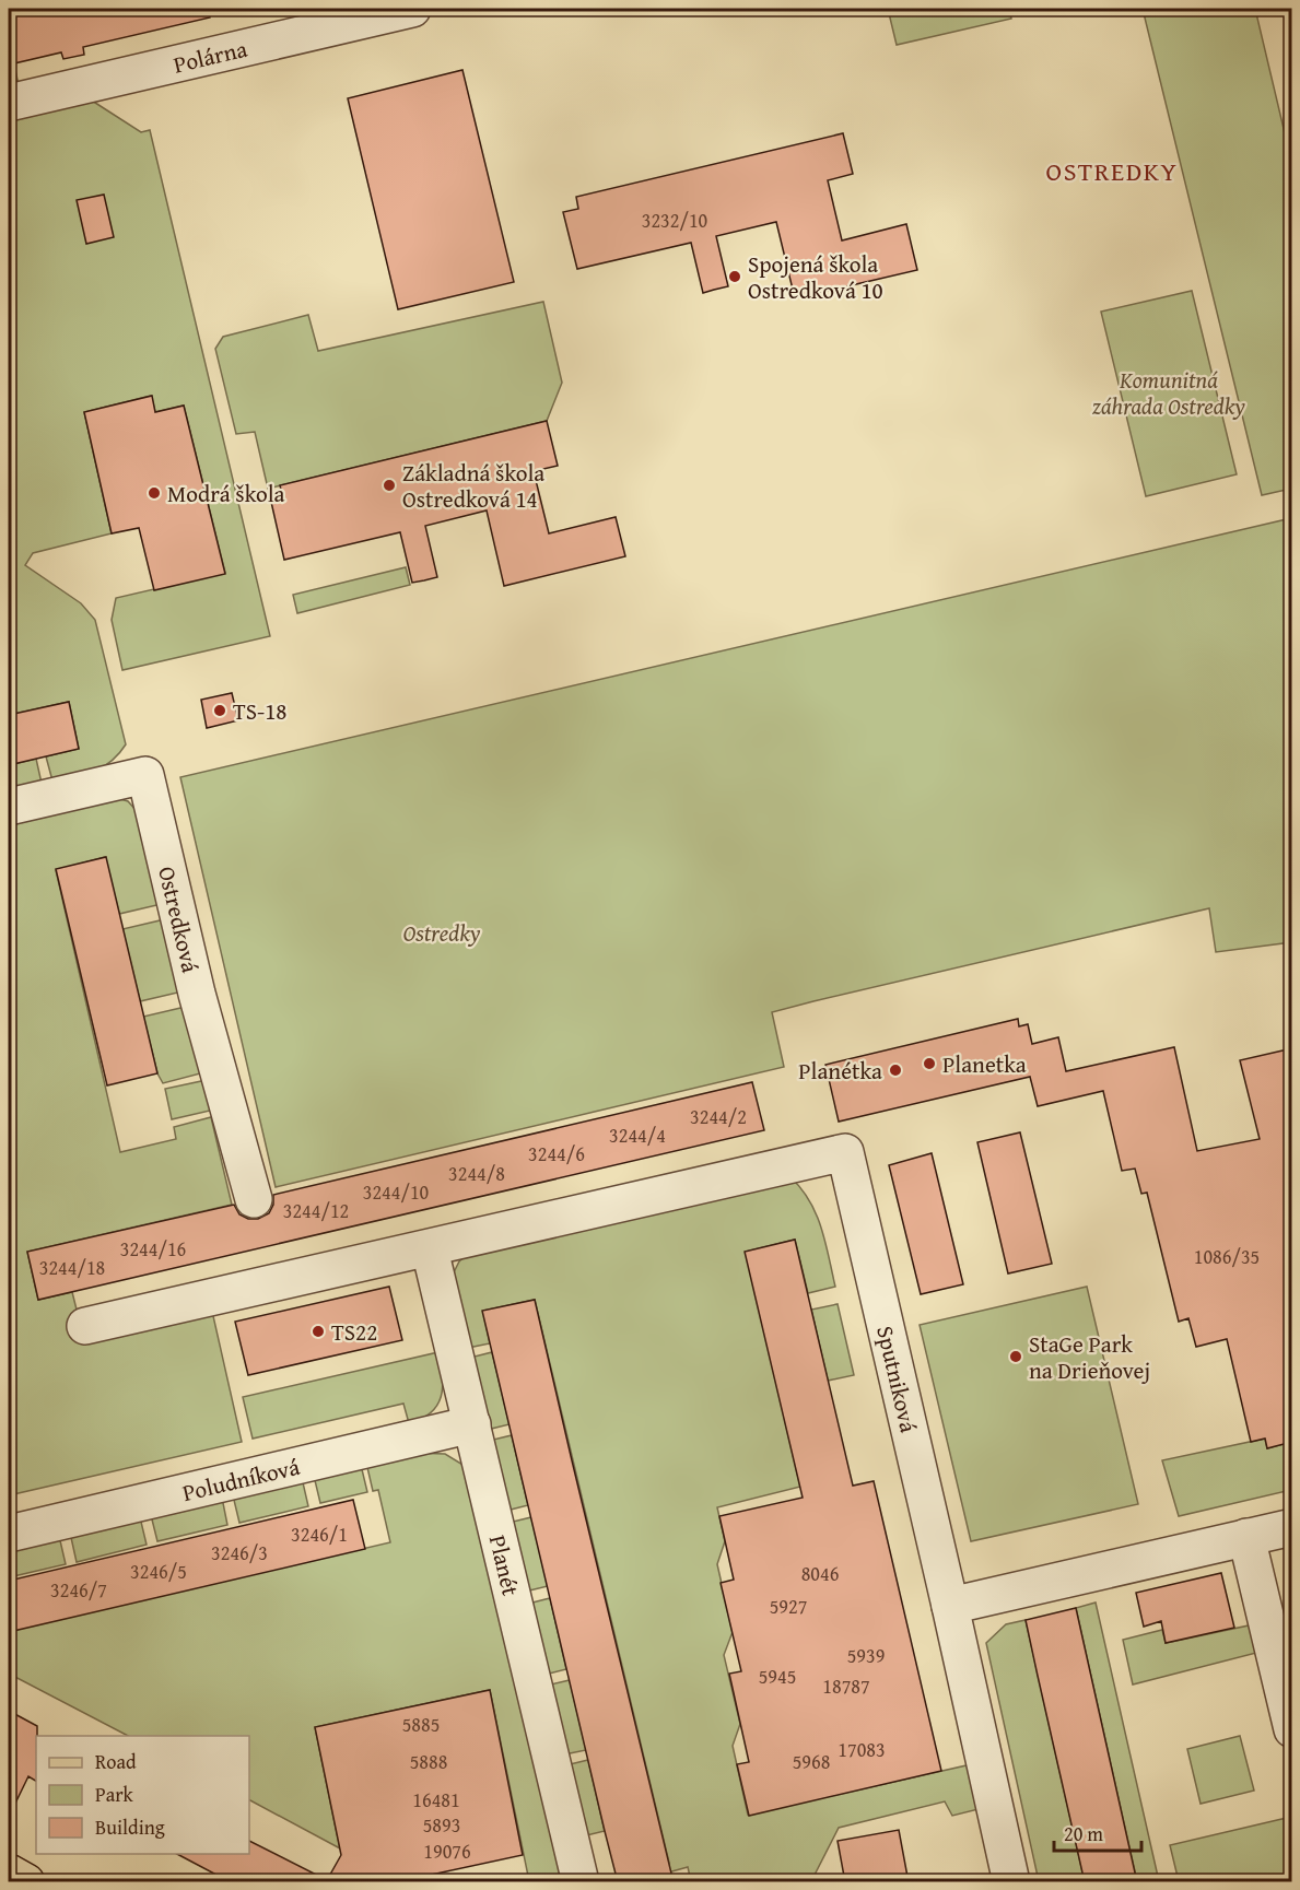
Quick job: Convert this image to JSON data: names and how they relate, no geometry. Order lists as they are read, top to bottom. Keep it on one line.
{"streets":{"street":["Polárna","Ostredková","Sputniková","Poludníková","Planét"]},"crossings":[["Sputniková","Planét"],["Poludníková","Planét"]],"districts":["OSTREDKY"],"parks":["Komunitná záhrada Ostredky","Ostredky"],"places":["Spojená škola Ostredková 10","Základná škola Ostredková 14","Modrá škola","TS-18","Planetka","Planétka","TS22","StaGe Park na Drieňovej"],"house_numbers":["3232/10","3244/2","3244/4","3244/6","3244/8","3244/10","3244/12","3244/16","1086/35","3244/18","3246/1","3246/3","3246/5","8046","3246/7","5927","5939","5945","18787","5885","17083","5888","5968","16481","5893","19076"],"legend":["Road","Park","Building"],"scale_bar":"20 m"}
